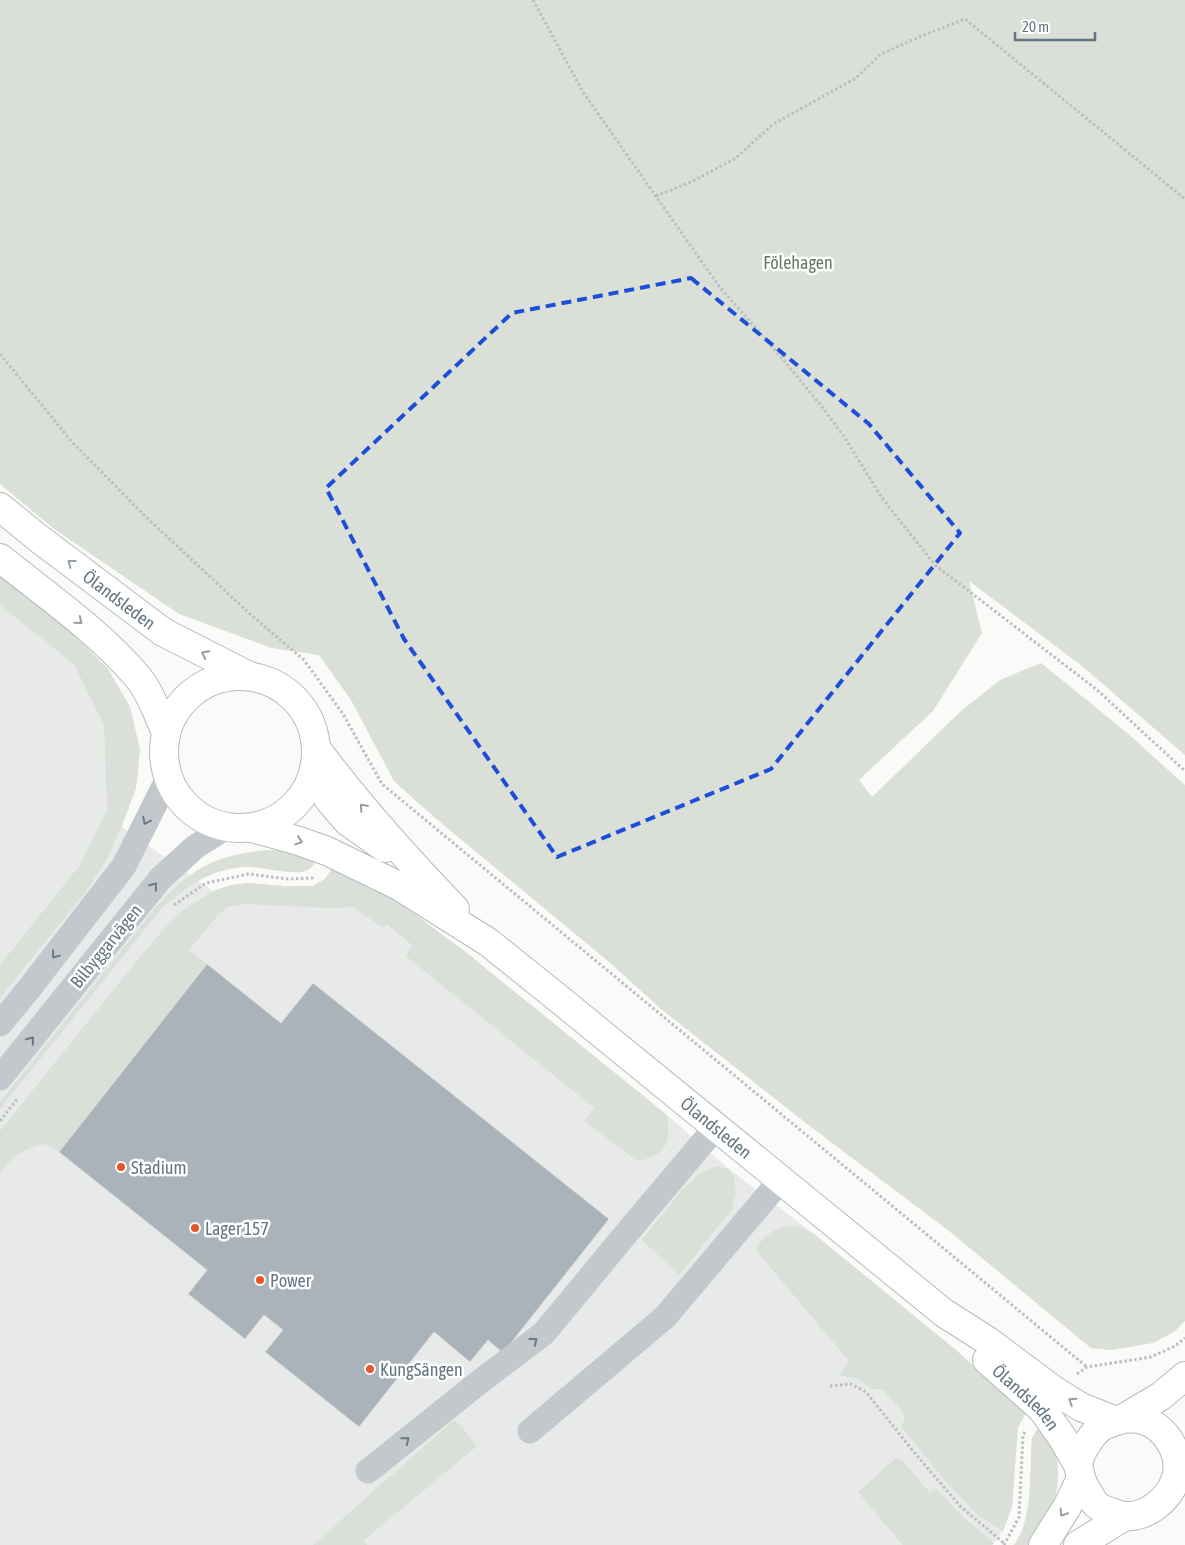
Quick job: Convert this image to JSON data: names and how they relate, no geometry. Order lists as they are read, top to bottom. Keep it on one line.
{"streets":{"main road":["Ölandsleden"],"street":["Bilbyggarvägen"]},"crossings":[["Ölandsleden","Bilbyggarvägen"]],"parks":["Fölehagen"],"places":["Stadium","Lager 157","Power","KungSängen"],"scale_bar":"20 m"}
